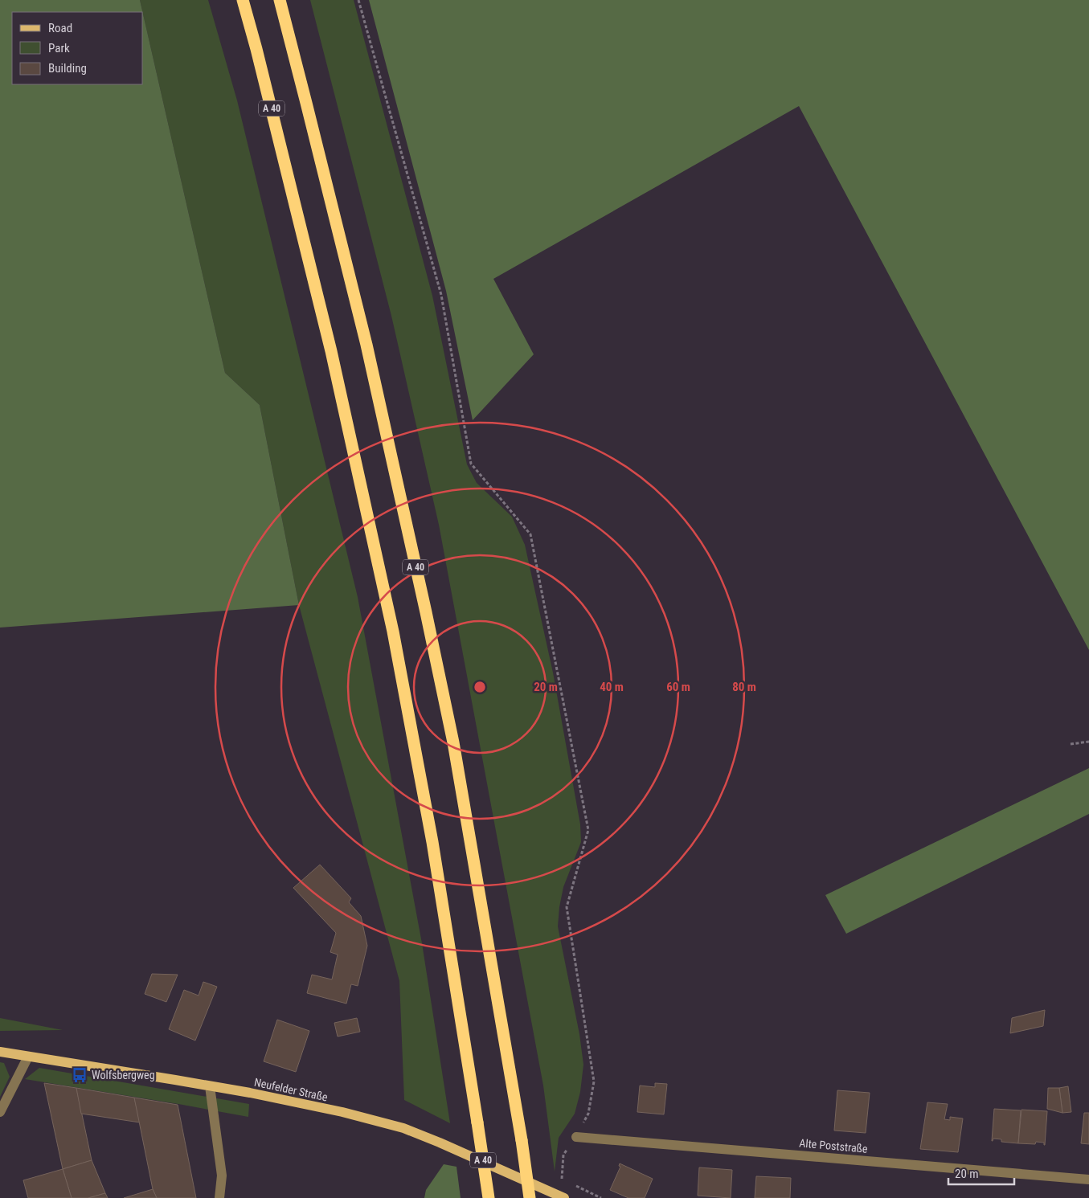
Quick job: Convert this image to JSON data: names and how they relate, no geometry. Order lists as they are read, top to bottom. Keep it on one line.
{"streets":{"highway":["A 40"],"main road":["Neufelder Straße"],"street":["Alte Poststraße"]},"places":{"bus stop":["Wolfsbergweg"]},"legend":["Road","Park","Building"],"scale_bar":"20 m","rings":["20 m","40 m","60 m","80 m"]}
